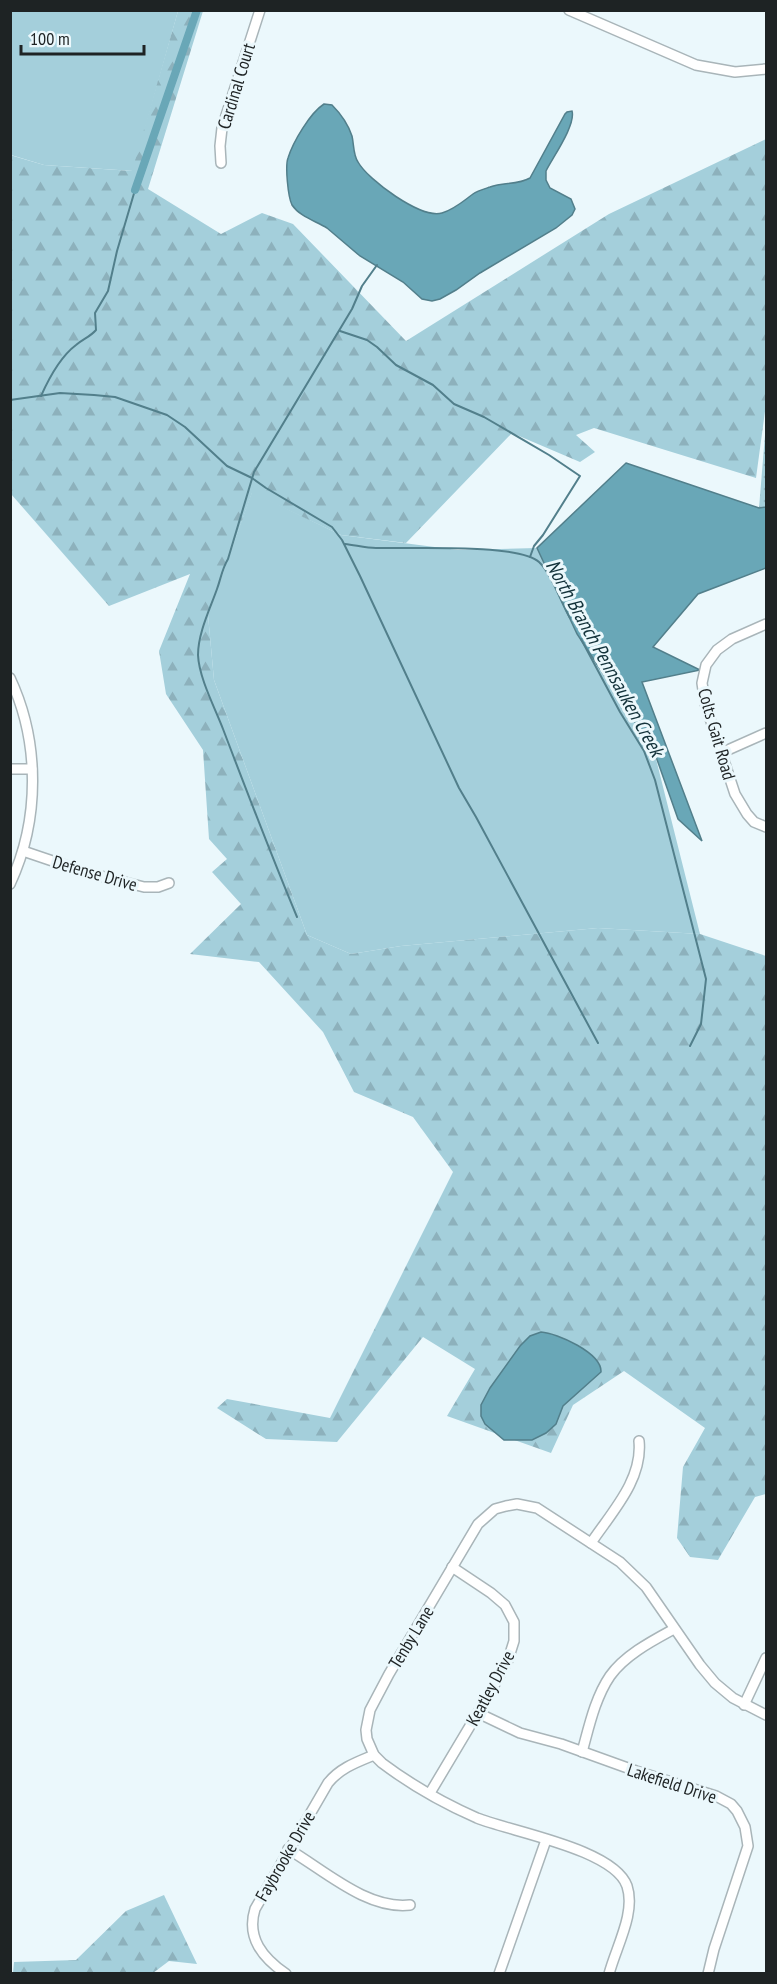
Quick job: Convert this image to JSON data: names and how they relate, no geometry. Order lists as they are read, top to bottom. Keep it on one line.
{"streets":{"street":["Cardinal Court","Colts Gait Road","Defense Drive","Tenby Lane","Keatley Drive","Lakefield Drive","Faybrooke Drive"]},"crossings":[["Tenby Lane","Keatley Drive"],["Tenby Lane","Faybrooke Drive"],["Keatley Drive","Lakefield Drive"]],"water":["North Branch Pennsauken Creek"],"scale_bar":"100 m"}
